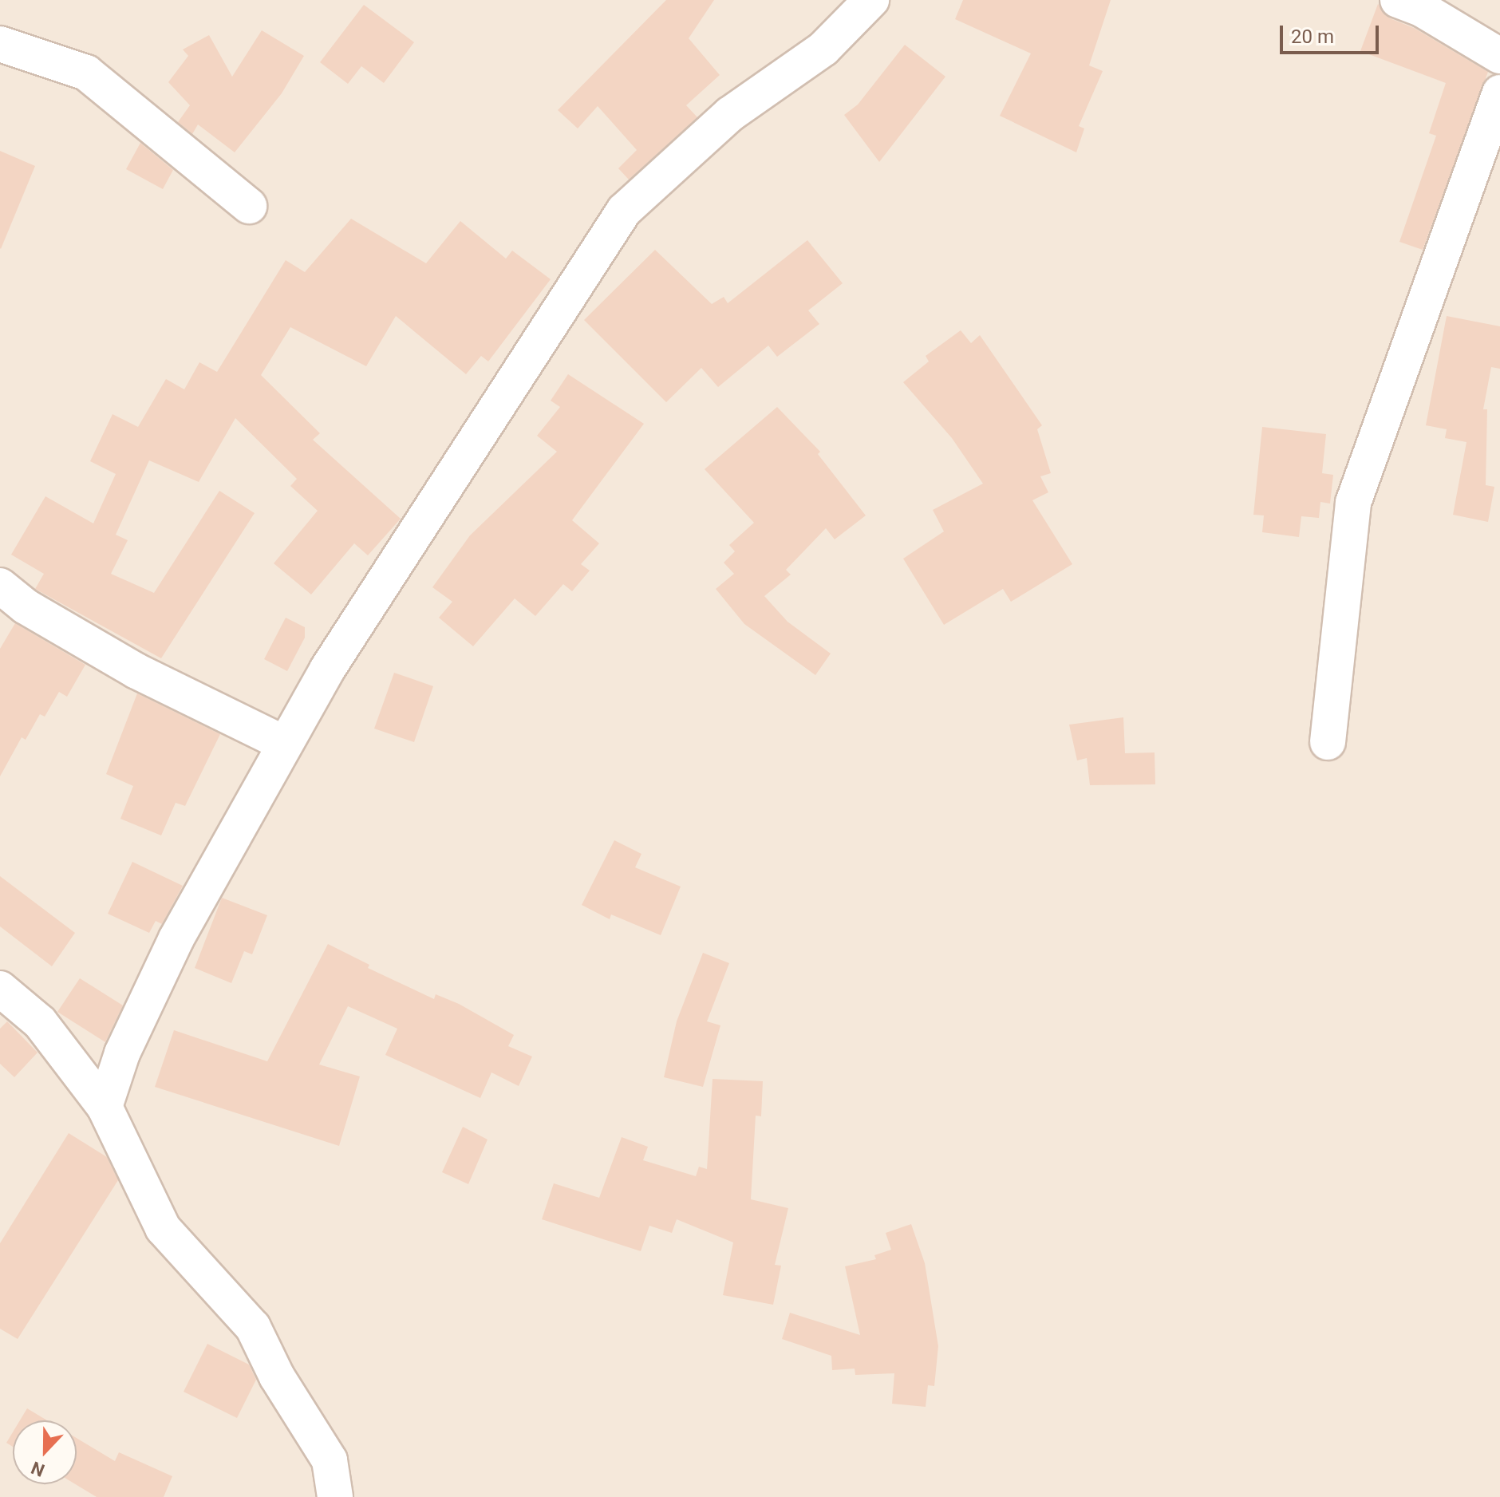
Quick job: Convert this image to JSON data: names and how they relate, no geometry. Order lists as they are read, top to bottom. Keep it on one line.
{"scale_bar":"20 m","north":"bottom"}
